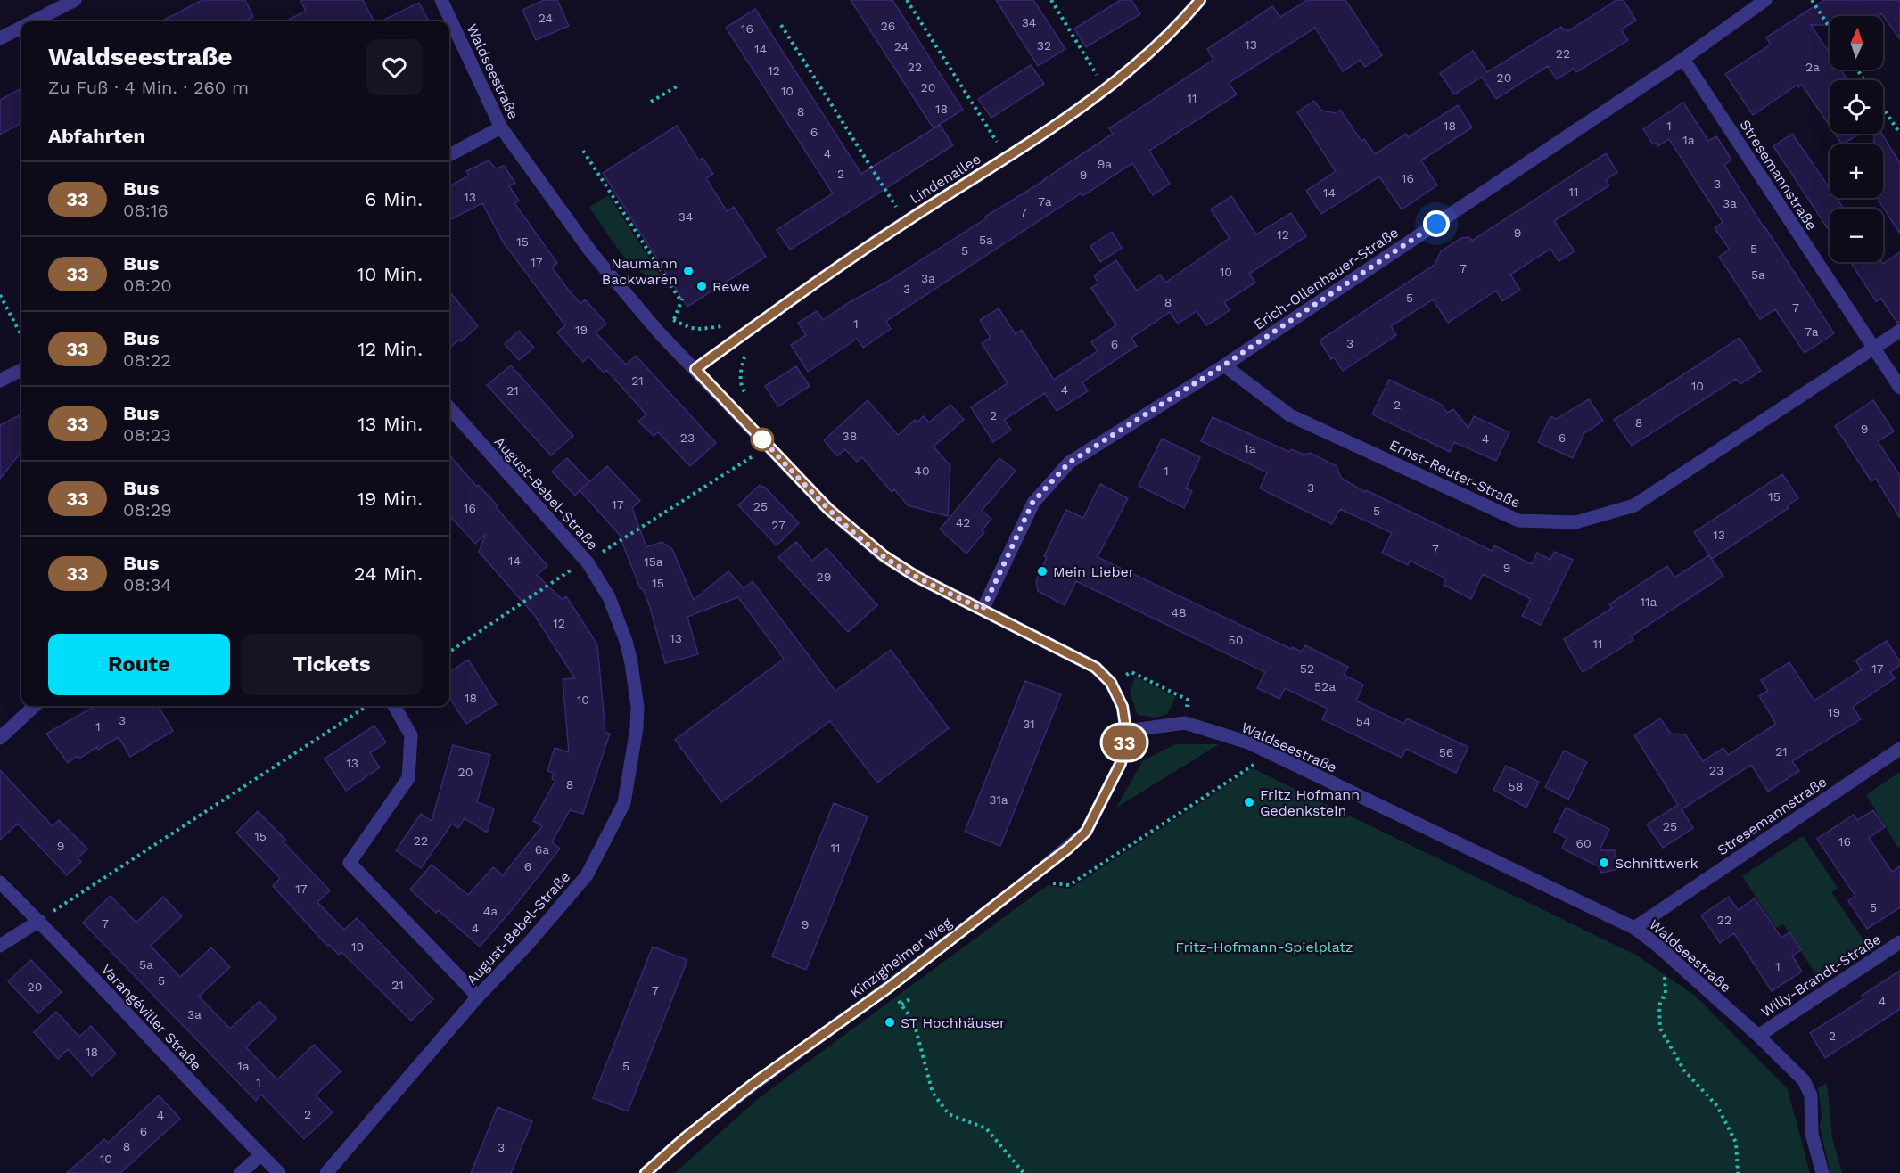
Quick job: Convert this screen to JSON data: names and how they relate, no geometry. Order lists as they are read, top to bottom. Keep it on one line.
{"streets":{"street":["Waldseestraße","Stresemannstraße","Lindenallee","Erich-Ollenhauer-Straße","Ernst-Reuter-Straße","August-Bebel-Straße","Kinzigheimer Weg","Willy-Brandt-Straße","Varangéviller Straße"]},"crossings":[["Waldseestraße","Stresemannstraße"],["Waldseestraße","Lindenallee"],["Waldseestraße","Erich-Ollenhauer-Straße"],["Waldseestraße","Kinzigheimer Weg"],["Waldseestraße","Willy-Brandt-Straße"],["Stresemannstraße","Erich-Ollenhauer-Straße"],["Stresemannstraße","Ernst-Reuter-Straße"],["Erich-Ollenhauer-Straße","Ernst-Reuter-Straße"]],"parks":["Fritz-Hofmann-Spielplatz"],"places":["Naumann Backwaren","Rewe","Mein Lieber","Fritz Hofmann Gedenkstein","Schnittwerk","ST Hochhäuser"],"lines":["bus line 33"],"house_numbers":["24","34","26","16","13","32","24","14","22","22","2a","12","20","20","10","11","18","8","18","1","6","1a","4","9a","2","9","16","3","11","14","13","7a","3a","7","34","9","12","5a","15","5","5","17","7","10","5a","3a","3","5","8","7","1","19","7a","3","6","21","10","4","21","2","2","8","9","38","23","6","4","1a","40","1","3","15","17","25","16","5","42","27","13","7","14","15a","9","29","15","11a","48","12","13","50","11","52","17","52a","18","10","19","3","54","31","1","21","56","13","23","20","8","58","31a","25","15","22","16","60","9","11","6a","6","17","5","4a","22","7","9","4","19","5a","1","5","21","20","7","4","3a","2","18","1a","5","1","2","4","6","8","3","10"],"north":"top","page":{"on_map":"33","map_buttons":["+","−"],"heading":[["Waldseestraße","Zu Fuß · 4 Min. · 260 m"],"Abfahrten"],"list":[{"mark":"33","name":"Bus","note":"08:16","value":"6 Min."},{"mark":"33","name":"Bus","note":"08:20","value":"10 Min."},{"mark":"33","name":"Bus","note":"08:22","value":"12 Min."},{"mark":"33","name":"Bus","note":"08:23","value":"13 Min."},{"mark":"33","name":"Bus","note":"08:29","value":"19 Min."},{"mark":"33","name":"Bus","note":"08:34","value":"24 Min."}],"buttons":["Route","Tickets"]}}
